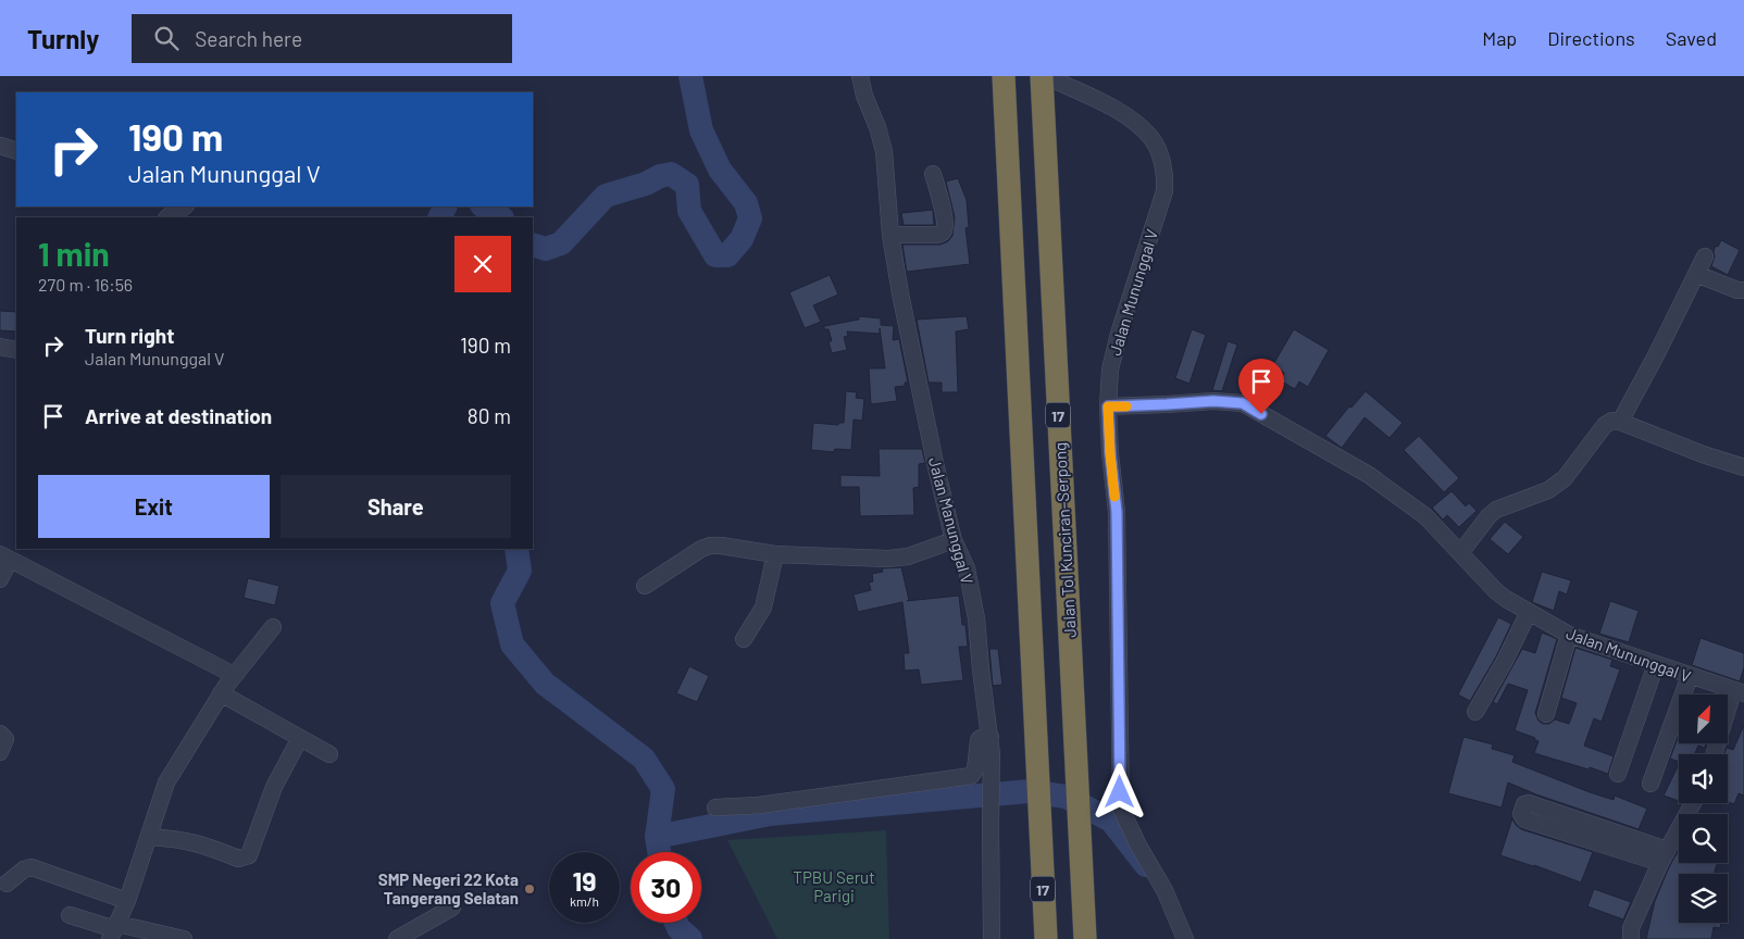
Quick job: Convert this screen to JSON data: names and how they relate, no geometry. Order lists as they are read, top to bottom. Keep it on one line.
{"streets":{"highway":["17","Jalan Tol Kunciran–Serpong"],"street":["Jalan Mununggal V","Jalan Manunggal V"]},"parks":["TPBU Serut Parigi"],"places":["SMP Negeri 22 Kota Tangerang Selatan"],"north":"top right","page":{"header":"Turnly","search":"Search here","nav":["Map","Directions","Saved"],"turn":["190 m","Jalan Mununggal V"],"heading":["1 min","270 m · 16:56"],"list":[{"name":"Turn right","note":"Jalan Mununggal V","value":"190 m"},{"name":"Arrive at destination","value":"80 m"}],"buttons":["Exit","Share"],"speed":"19 km/h","limit":"30"}}
